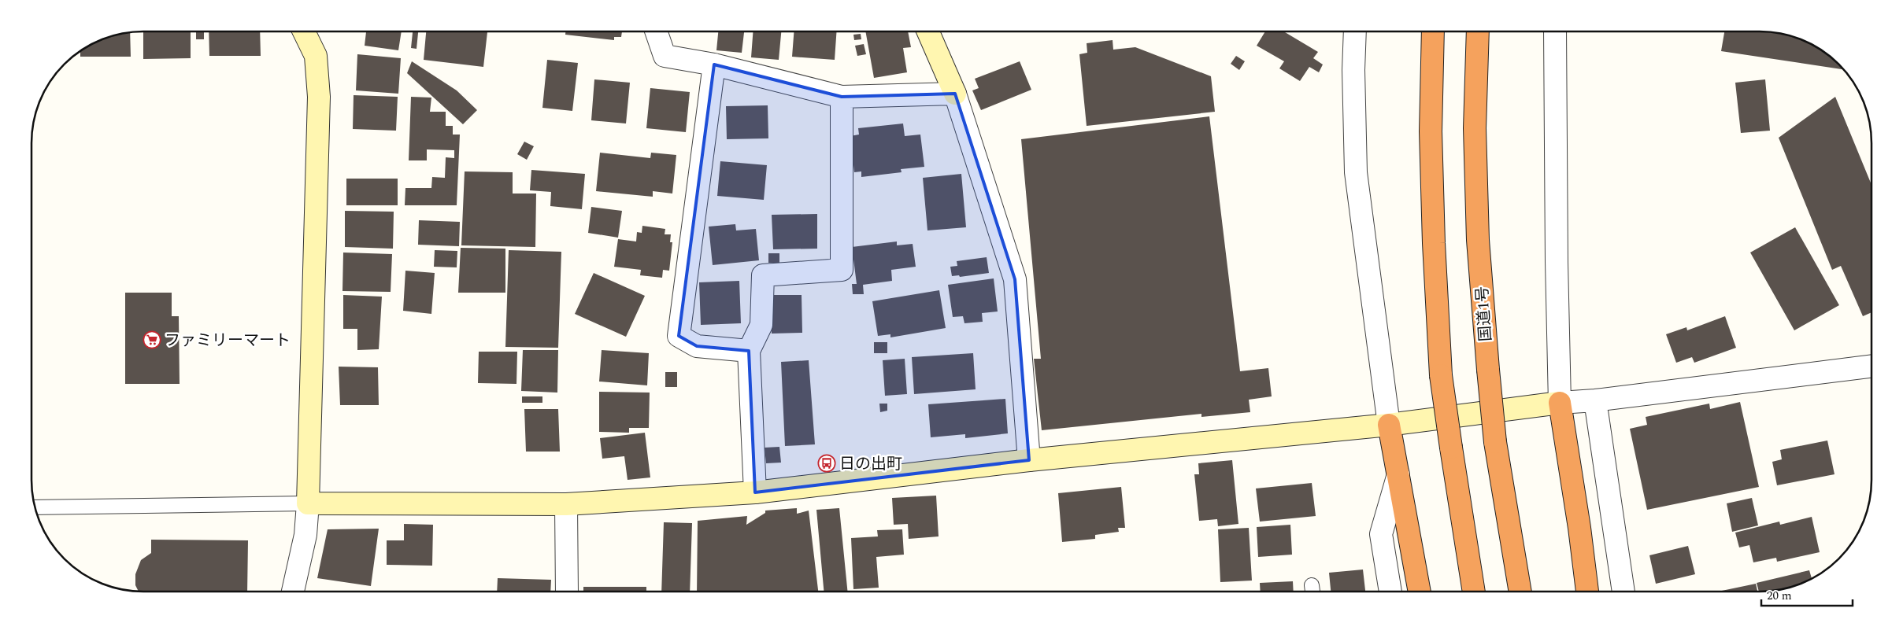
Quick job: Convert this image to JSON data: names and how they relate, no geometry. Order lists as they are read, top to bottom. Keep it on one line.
{"streets":{"highway":["国道1号"]},"places":{"supermarket":["ファミリーマート"],"bus stop":["日の出町"]},"scale_bar":"20 m"}
